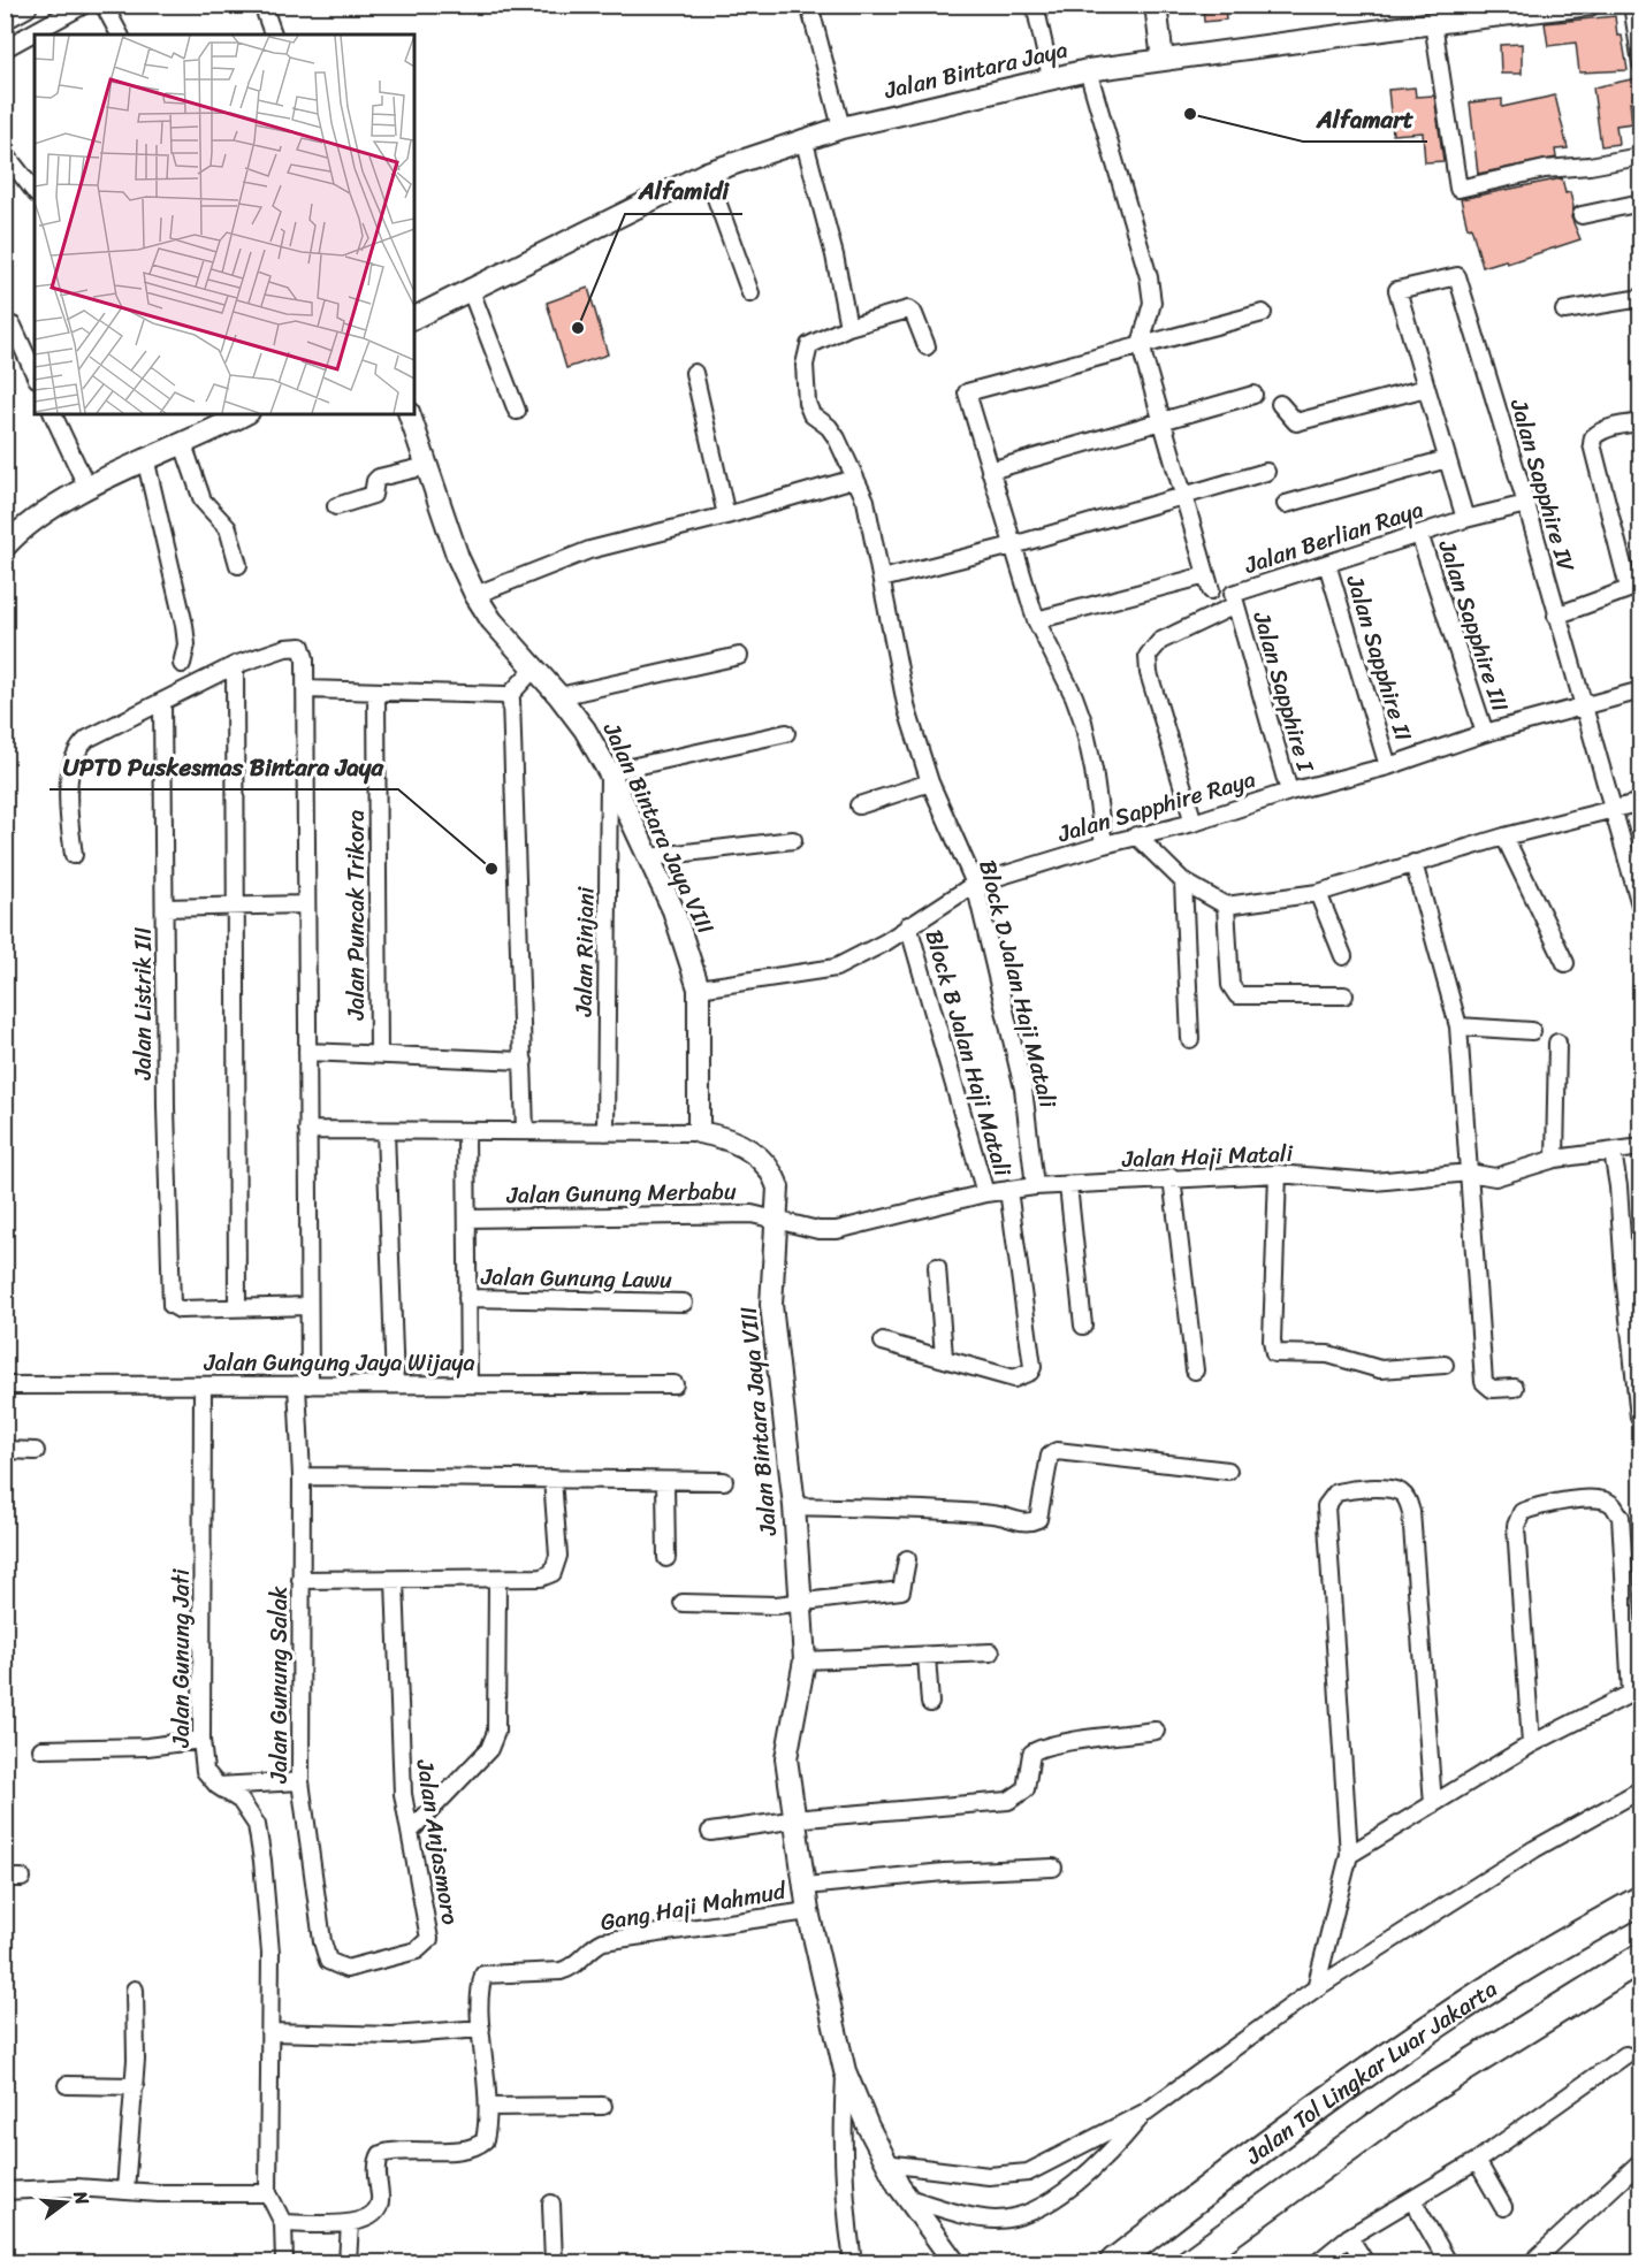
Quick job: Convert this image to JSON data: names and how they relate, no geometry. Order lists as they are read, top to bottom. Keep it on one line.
{"streets":{"highway":["Jalan Tol Lingkar Luar Jakarta"],"street":["Jalan Bintara Jaya","Jalan Sapphire IV","Jalan Berlian Raya","Jalan Sapphire III","Jalan Sapphire II","Jalan Sapphire I","Jalan Sapphire Raya","Jalan Bintara Jaya VIII","Jalan Puncak Trikora","Jalan Rinjani","Block D Jalan Haji Matali","Jalan Listrik III","Block B Jalan Haji Matali","Jalan Haji Matali","Jalan Gunung Merbabu","Jalan Gunung Lawu","Jalan Gungung Jaya Wijaya","Jalan Gunung Jati","Jalan Gunung Salak","Jalan Anjasmoro","Gang Haji Mahmud"]},"crossings":[["Jalan Sapphire IV","Jalan Berlian Raya"],["Jalan Sapphire IV","Jalan Sapphire Raya"],["Jalan Berlian Raya","Jalan Sapphire III"],["Jalan Berlian Raya","Jalan Sapphire II"],["Jalan Berlian Raya","Jalan Sapphire I"],["Jalan Berlian Raya","Jalan Sapphire Raya"],["Jalan Sapphire III","Jalan Sapphire Raya"],["Jalan Sapphire II","Jalan Sapphire Raya"],["Jalan Sapphire I","Jalan Sapphire Raya"],["Jalan Sapphire Raya","Jalan Bintara Jaya VIII"],["Jalan Sapphire Raya","Block D Jalan Haji Matali"],["Jalan Sapphire Raya","Block B Jalan Haji Matali"],["Jalan Bintara Jaya VIII","Jalan Rinjani"],["Jalan Bintara Jaya VIII","Jalan Haji Matali"],["Jalan Bintara Jaya VIII","Jalan Gunung Merbabu"],["Jalan Bintara Jaya VIII","Gang Haji Mahmud"],["Block D Jalan Haji Matali","Jalan Haji Matali"],["Block B Jalan Haji Matali","Jalan Haji Matali"],["Jalan Haji Matali","Jalan Gunung Merbabu"],["Jalan Gungung Jaya Wijaya","Jalan Gunung Jati"],["Jalan Gungung Jaya Wijaya","Jalan Gunung Salak"],["Jalan Gunung Salak","Jalan Anjasmoro"]],"places":["Alfamart","Alfamidi","UPTD Puskesmas Bintara Jaya"],"north":"right"}
